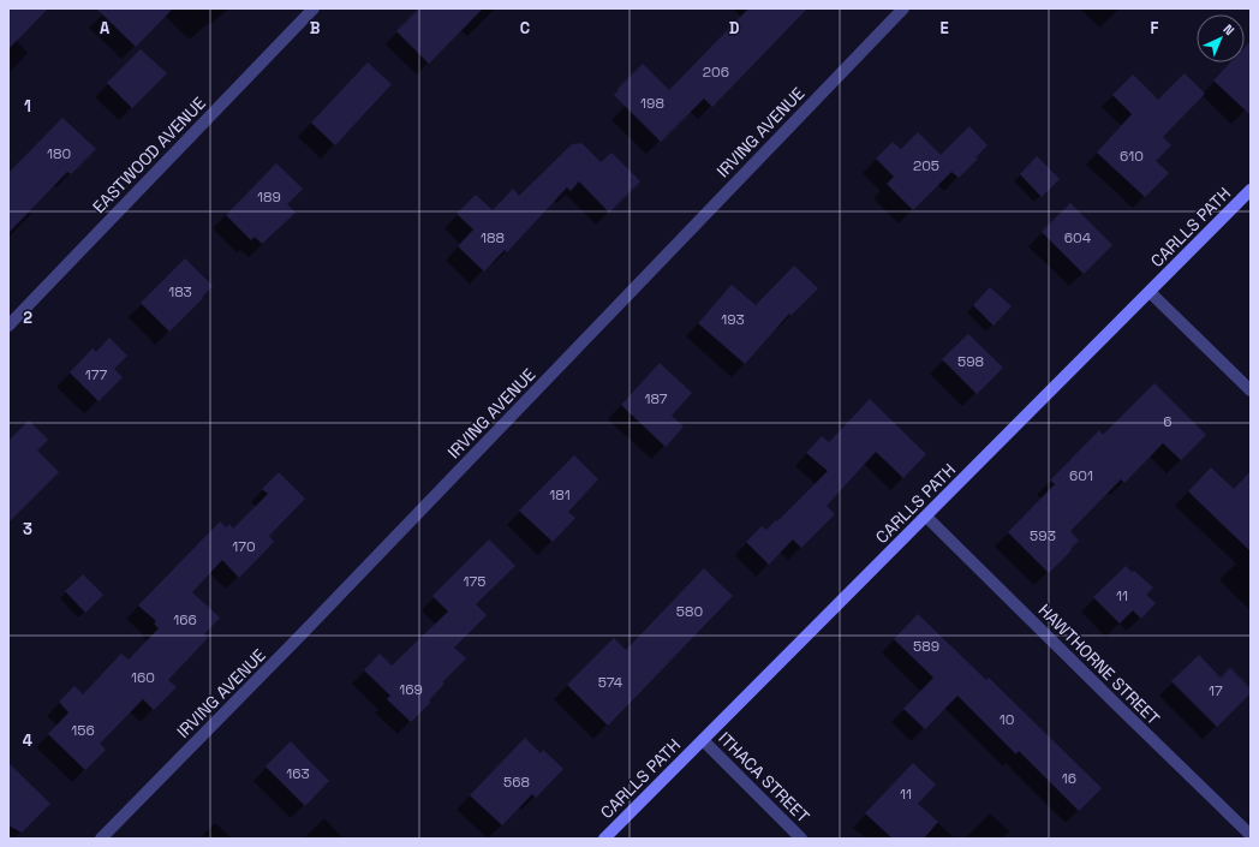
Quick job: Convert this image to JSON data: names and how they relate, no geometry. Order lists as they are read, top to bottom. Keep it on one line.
{"streets":{"street":["IRVING AVENUE","EASTWOOD AVENUE","CARLLS PATH","HAWTHORNE STREET","ITHACA STREET"]},"crossings":[["CARLLS PATH","HAWTHORNE STREET"],["CARLLS PATH","ITHACA STREET"]],"house_numbers":["206","198","180","610","205","189","188","604","183","193","598","177","187","6","601","181","593","170","175","11","580","166","589","160","574","169","17","10","156","163","16","568","11"],"north":"top right","grid":{"columns":["A","B","C","D","E","F"],"rows":["1","2","3","4"]}}
